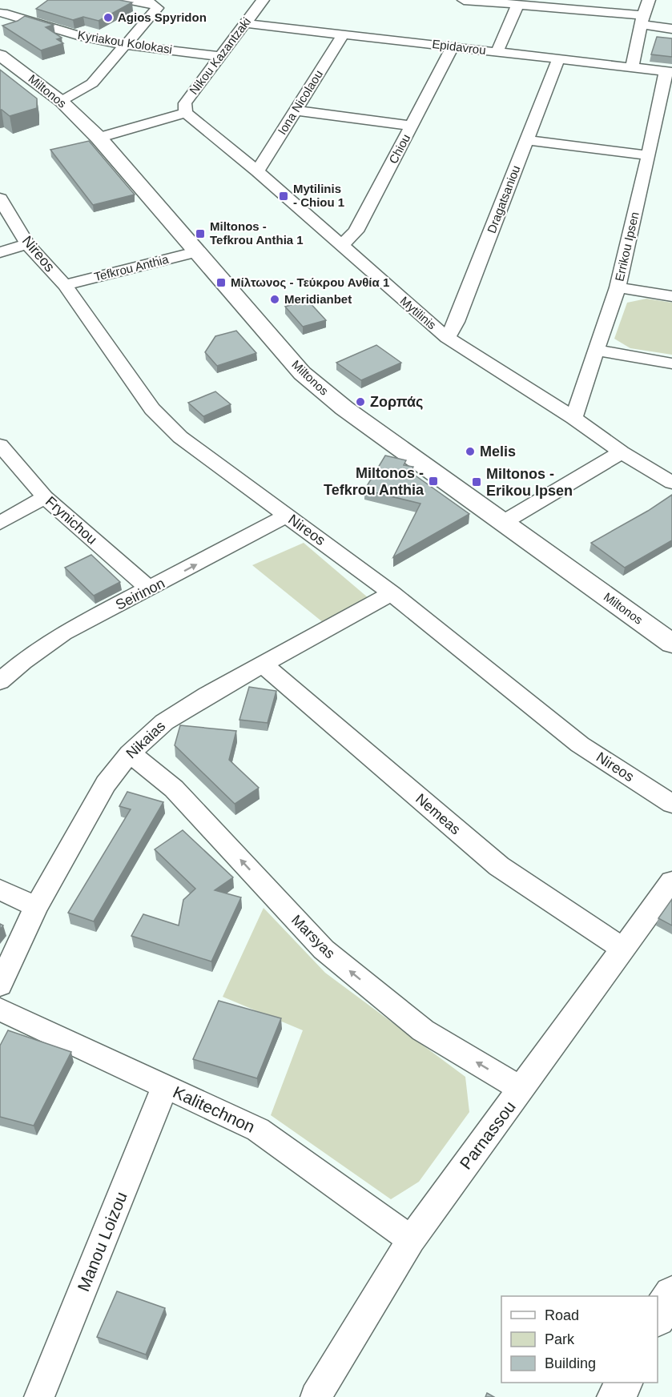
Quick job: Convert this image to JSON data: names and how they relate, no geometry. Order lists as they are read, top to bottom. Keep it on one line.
{"streets":{"street":["Kyriakou Kolokasi","Epidavrou","Nikou Kazantzaki","Miltonos","Iona Nicolaou","Chiou","Dragatsaniou","Errikou Ipsen","Nireos","Tefkrou Anthia","Mytilinis","Frynichou","Seirinon","Nikaias","Nemeas","Marsyas","Kalitechnon","Parnassou","Manou Loizou"]},"crossings":[["Kyriakou Kolokasi","Nikou Kazantzaki"],["Epidavrou","Nikou Kazantzaki"],["Epidavrou","Iona Nicolaou"],["Epidavrou","Chiou"],["Epidavrou","Dragatsaniou"],["Epidavrou","Errikou Ipsen"],["Nikou Kazantzaki","Mytilinis"],["Miltonos","Tefkrou Anthia"],["Iona Nicolaou","Mytilinis"],["Chiou","Mytilinis"],["Dragatsaniou","Mytilinis"],["Errikou Ipsen","Mytilinis"],["Nireos","Tefkrou Anthia"],["Nireos","Seirinon"],["Nireos","Nikaias"],["Frynichou","Seirinon"],["Nikaias","Nemeas"],["Nikaias","Marsyas"],["Nemeas","Parnassou"],["Marsyas","Parnassou"],["Kalitechnon","Parnassou"],["Kalitechnon","Manou Loizou"]],"one_way":["Seirinon","Marsyas"],"places":{"other":["Agios Spyridon","Meridianbet","Ζορπάς","Melis"],"transit":["Mytilinis - Chiou 1","Miltonos - Tefkrou Anthia 1","Μίλτωνος - Τεύκρου Ανθία 1","Miltonos - Tefkrou Anthia","Miltonos - Erikou Ipsen"]},"legend":["Road","Park","Building"]}
